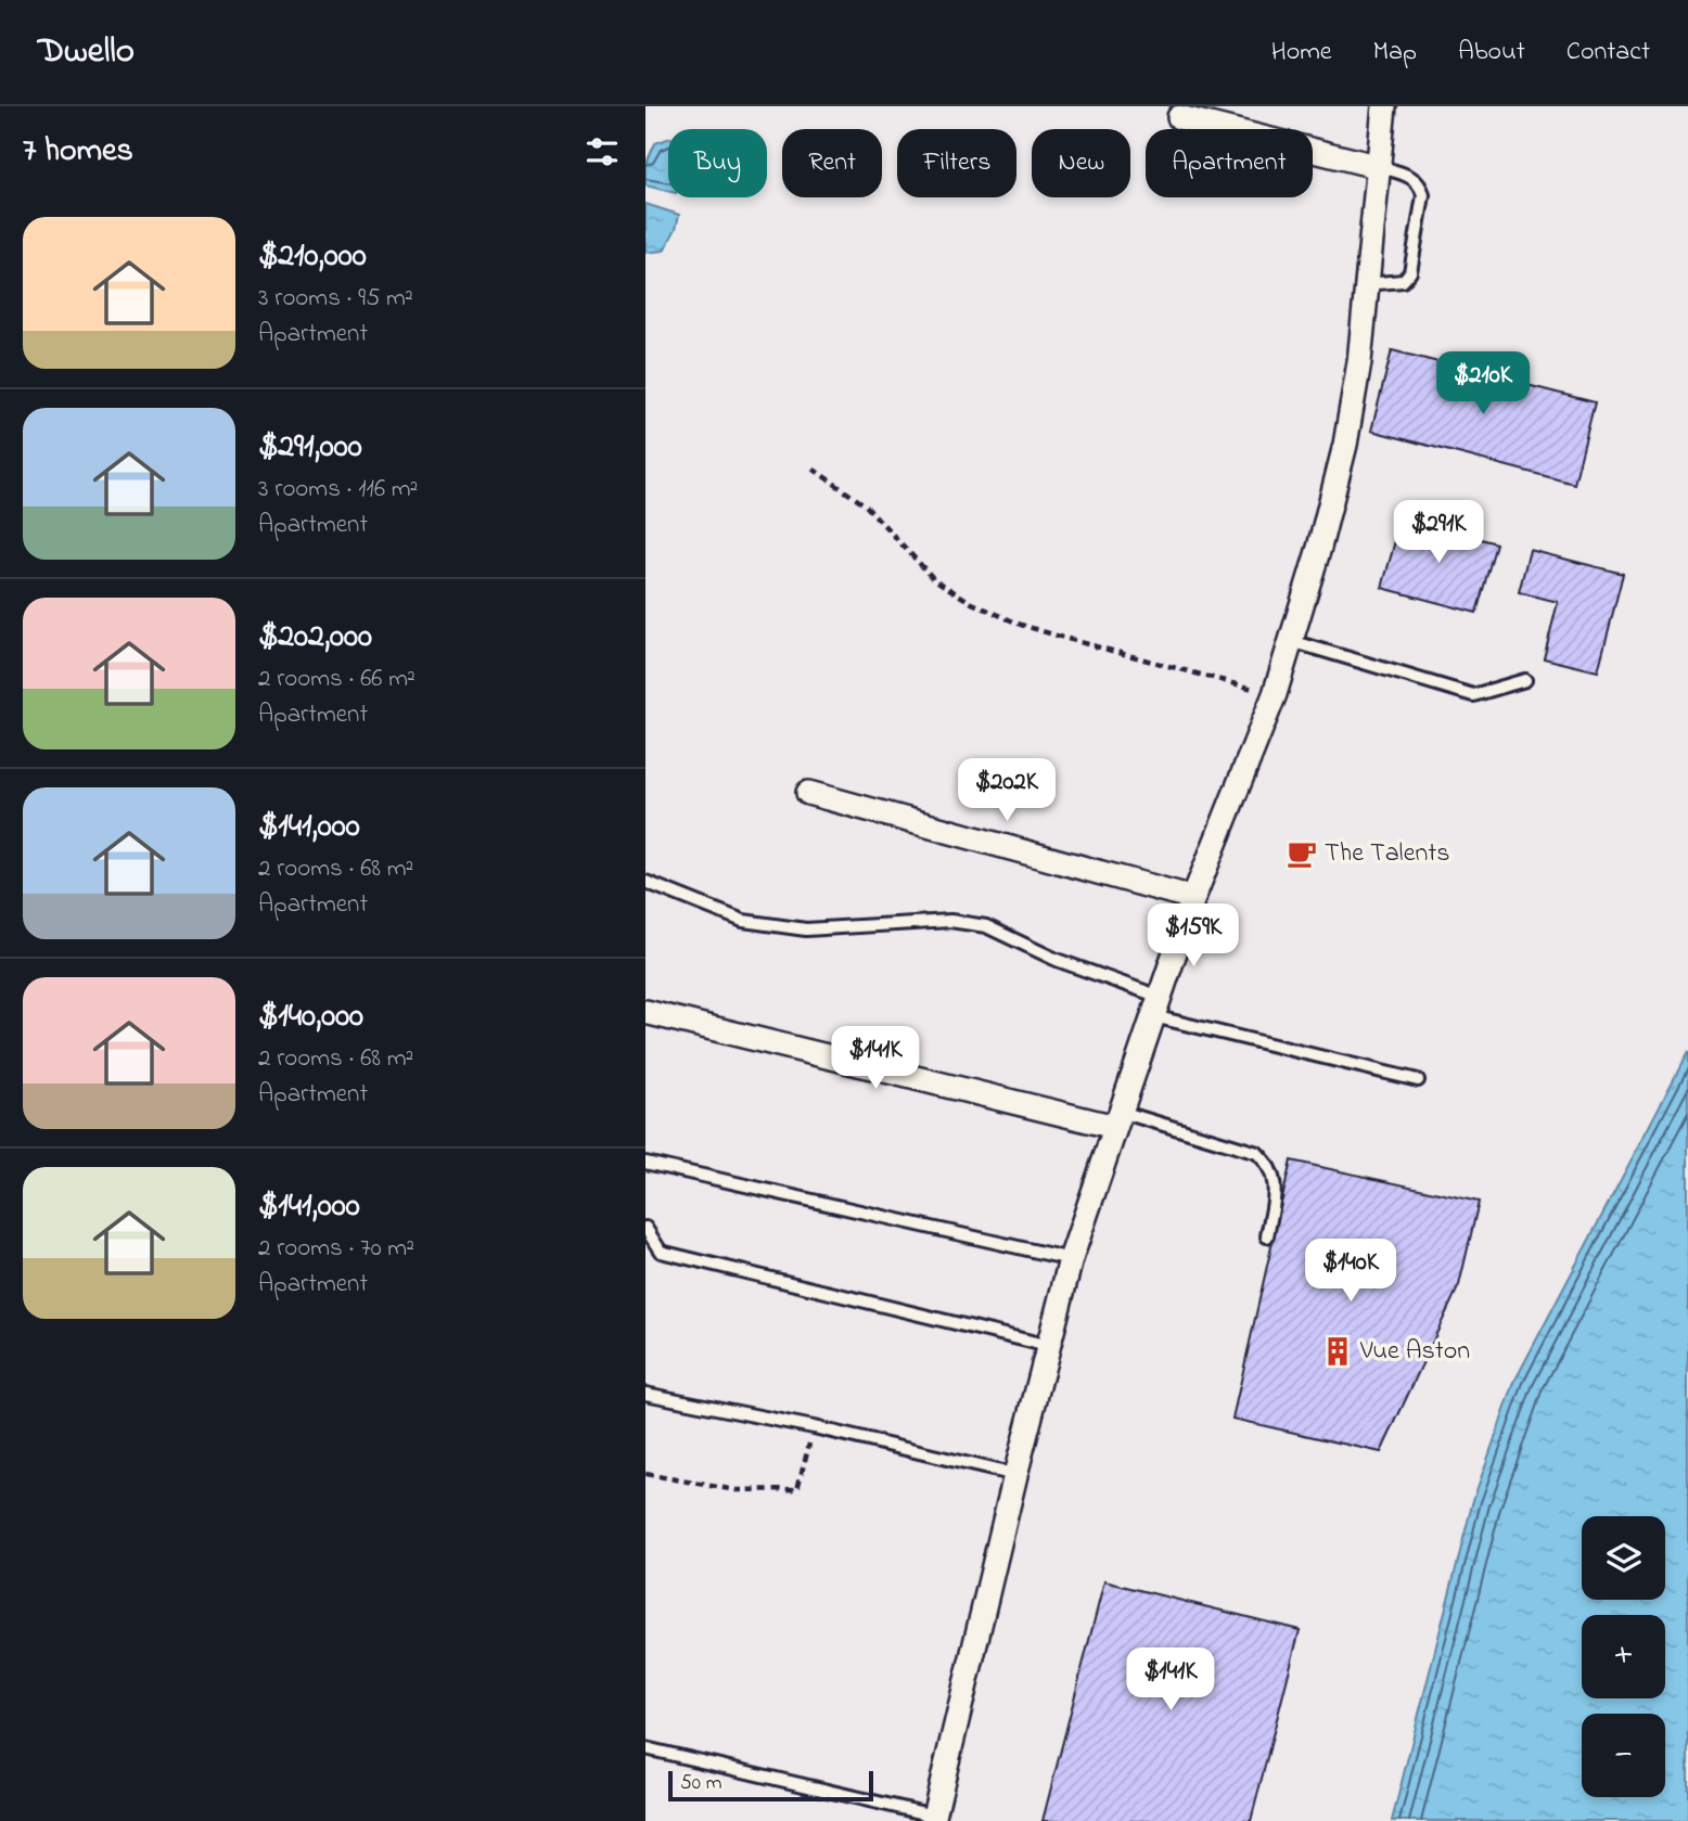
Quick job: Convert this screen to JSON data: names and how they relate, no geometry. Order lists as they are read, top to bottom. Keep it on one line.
{"places":{"cafe":["The Talents"],"building":["Vue Aston"]},"scale_bar":"50 m","page":{"header":"Dwello","nav":["Home","Map","About","Contact"],"heading":"7 homes","chip":["Buy","Rent","Filters","New","Apartment"],"list":[{"name":"$210,000","note":"3 rooms · 95 m² · Apartment"},{"name":"$291,000","note":"3 rooms · 116 m² · Apartment"},{"name":"$202,000","note":"2 rooms · 66 m² · Apartment"},{"name":"$141,000","note":"2 rooms · 68 m² · Apartment"},{"name":"$140,000","note":"2 rooms · 68 m² · Apartment"},{"name":"$141,000","note":"2 rooms · 70 m² · Apartment"}],"price":["$210K","$291K","$202K","$159K","$141K","$140K","$141K"],"map_buttons":["+","−"],"scale":"50 m"}}
